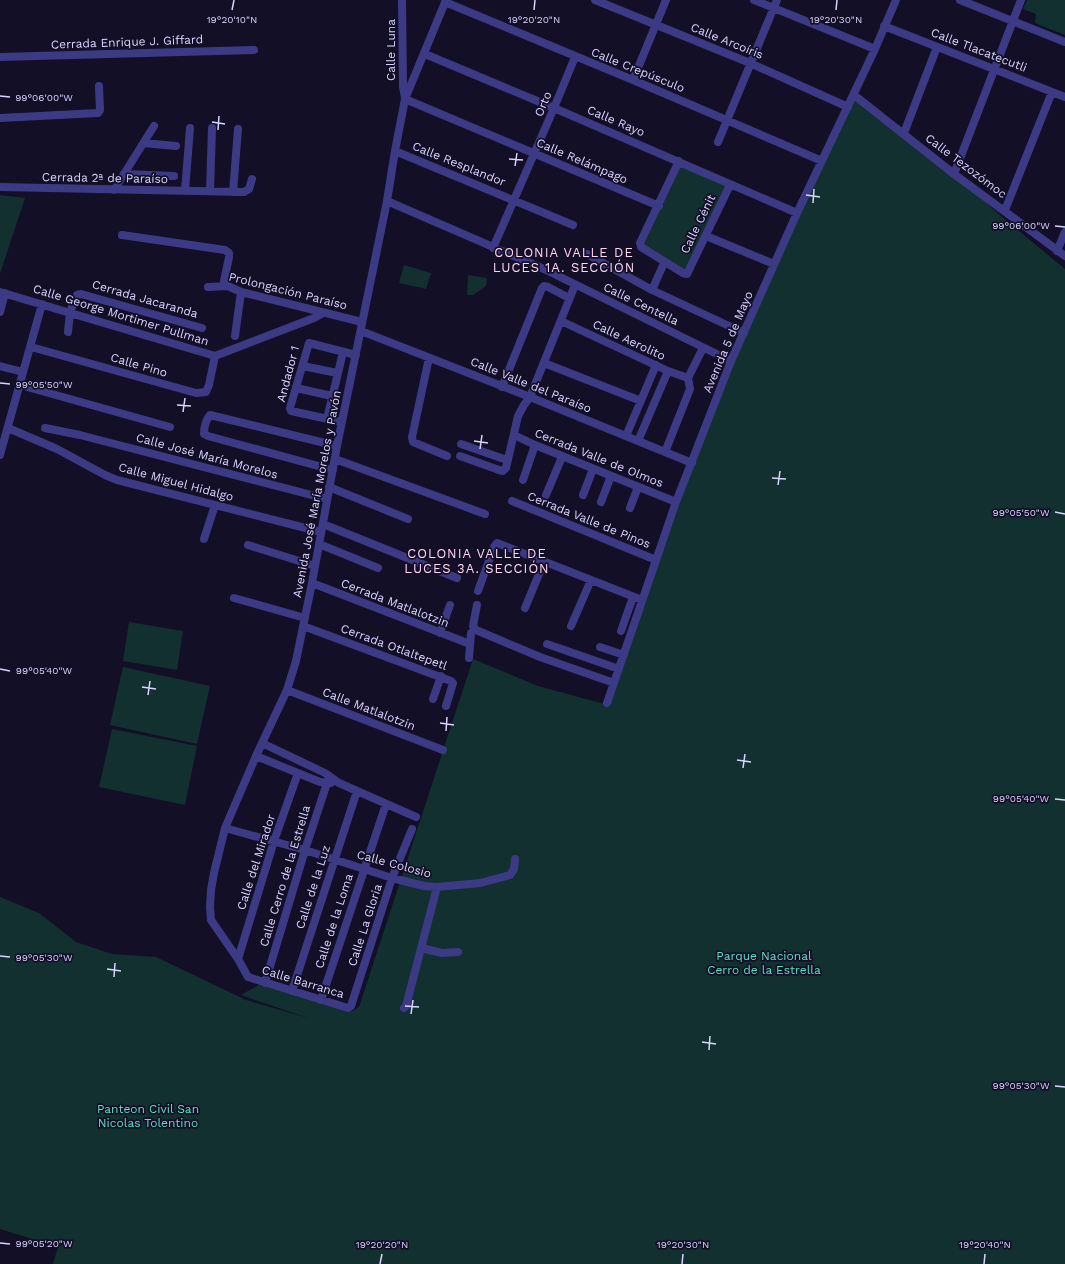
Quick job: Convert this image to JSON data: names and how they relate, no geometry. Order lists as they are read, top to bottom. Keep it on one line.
{"streets":{"street":["Calle Arcoíris","Cerrada Enrique J. Giffard","Calle Luna","Calle Tlacatecutli","Calle Crepúsculo","Orto","Calle Rayo","Calle Relámpago","Calle Resplandor","Calle Tezozómoc","Cerrada 2ª de Paraíso","Calle Cénit","Prolongación Paraíso","Cerrada Jacaranda","Calle Centella","Calle George Mortimer Pullman","Calle Aerolito","Avenida 5 de Mayo","Calle Pino","Andador 1","Calle Valle del Paraíso","Calle José María Morelos","Cerrada Valle de Olmos","Calle Miguel Hidalgo","Avenida José María Morelos y Pavón","Cerrada Valle de Pinos","Cerrada Matlalotzin","Cerrada Otlaltepetl","Calle Matlalotzin","Calle del Mirador","Calle Colosio","Calle Cerro de la Estrella","Calle de la Luz","Calle de la Loma","Calle La Gloria","Calle Barranca"]},"crossings":[["Calle Arcoíris","Avenida 5 de Mayo"],["Calle Luna","Calle Relámpago"],["Calle Luna","Avenida José María Morelos y Pavón"],["Calle Tlacatecutli","Avenida 5 de Mayo"],["Calle Crepúsculo","Orto"],["Calle Crepúsculo","Avenida 5 de Mayo"],["Calle Crepúsculo","Avenida José María Morelos y Pavón"],["Orto","Calle Rayo"],["Orto","Calle Relámpago"],["Orto","Calle Resplandor"],["Orto","Calle Centella"],["Calle Rayo","Calle Cénit"],["Calle Rayo","Avenida 5 de Mayo"],["Calle Rayo","Avenida José María Morelos y Pavón"],["Calle Relámpago","Avenida José María Morelos y Pavón"],["Calle Resplandor","Avenida José María Morelos y Pavón"],["Calle Tezozómoc","Avenida 5 de Mayo"],["Prolongación Paraíso","Calle George Mortimer Pullman"],["Prolongación Paraíso","Avenida José María Morelos y Pavón"],["Cerrada Jacaranda","Calle George Mortimer Pullman"],["Calle Centella","Avenida 5 de Mayo"],["Calle Centella","Avenida José María Morelos y Pavón"],["Calle George Mortimer Pullman","Calle Pino"],["Avenida 5 de Mayo","Calle Valle del Paraíso"],["Avenida 5 de Mayo","Cerrada Valle de Olmos"],["Avenida 5 de Mayo","Cerrada Valle de Pinos"],["Calle Valle del Paraíso","Avenida José María Morelos y Pavón"],["Calle José María Morelos","Avenida José María Morelos y Pavón"],["Calle Miguel Hidalgo","Avenida José María Morelos y Pavón"],["Avenida José María Morelos y Pavón","Cerrada Matlalotzin"],["Avenida José María Morelos y Pavón","Cerrada Otlaltepetl"],["Avenida José María Morelos y Pavón","Calle Matlalotzin"],["Avenida José María Morelos y Pavón","Calle del Mirador"],["Avenida José María Morelos y Pavón","Calle Colosio"],["Avenida José María Morelos y Pavón","Calle Barranca"],["Calle del Mirador","Calle Colosio"],["Calle Colosio","Calle Cerro de la Estrella"],["Calle Colosio","Calle de la Luz"],["Calle Colosio","Calle de la Loma"],["Calle Colosio","Calle La Gloria"],["Calle Cerro de la Estrella","Calle Barranca"],["Calle de la Luz","Calle Barranca"],["Calle de la Loma","Calle Barranca"],["Calle La Gloria","Calle Barranca"]],"districts":["COLONIA VALLE DE LUCES 1A. SECCIÓN","COLONIA VALLE DE LUCES 3A. SECCIÓN"],"parks":["Parque Nacional Cerro de la Estrella","Panteon Civil San Nicolas Tolentino"],"coordinates":["19°20'10\"N","19°20'20\"N","19°20'30\"N","99°06'00\"W","99°05'50\"W","99°05'40\"W","99°05'30\"W","99°05'20\"W","19°20'40\"N"]}
